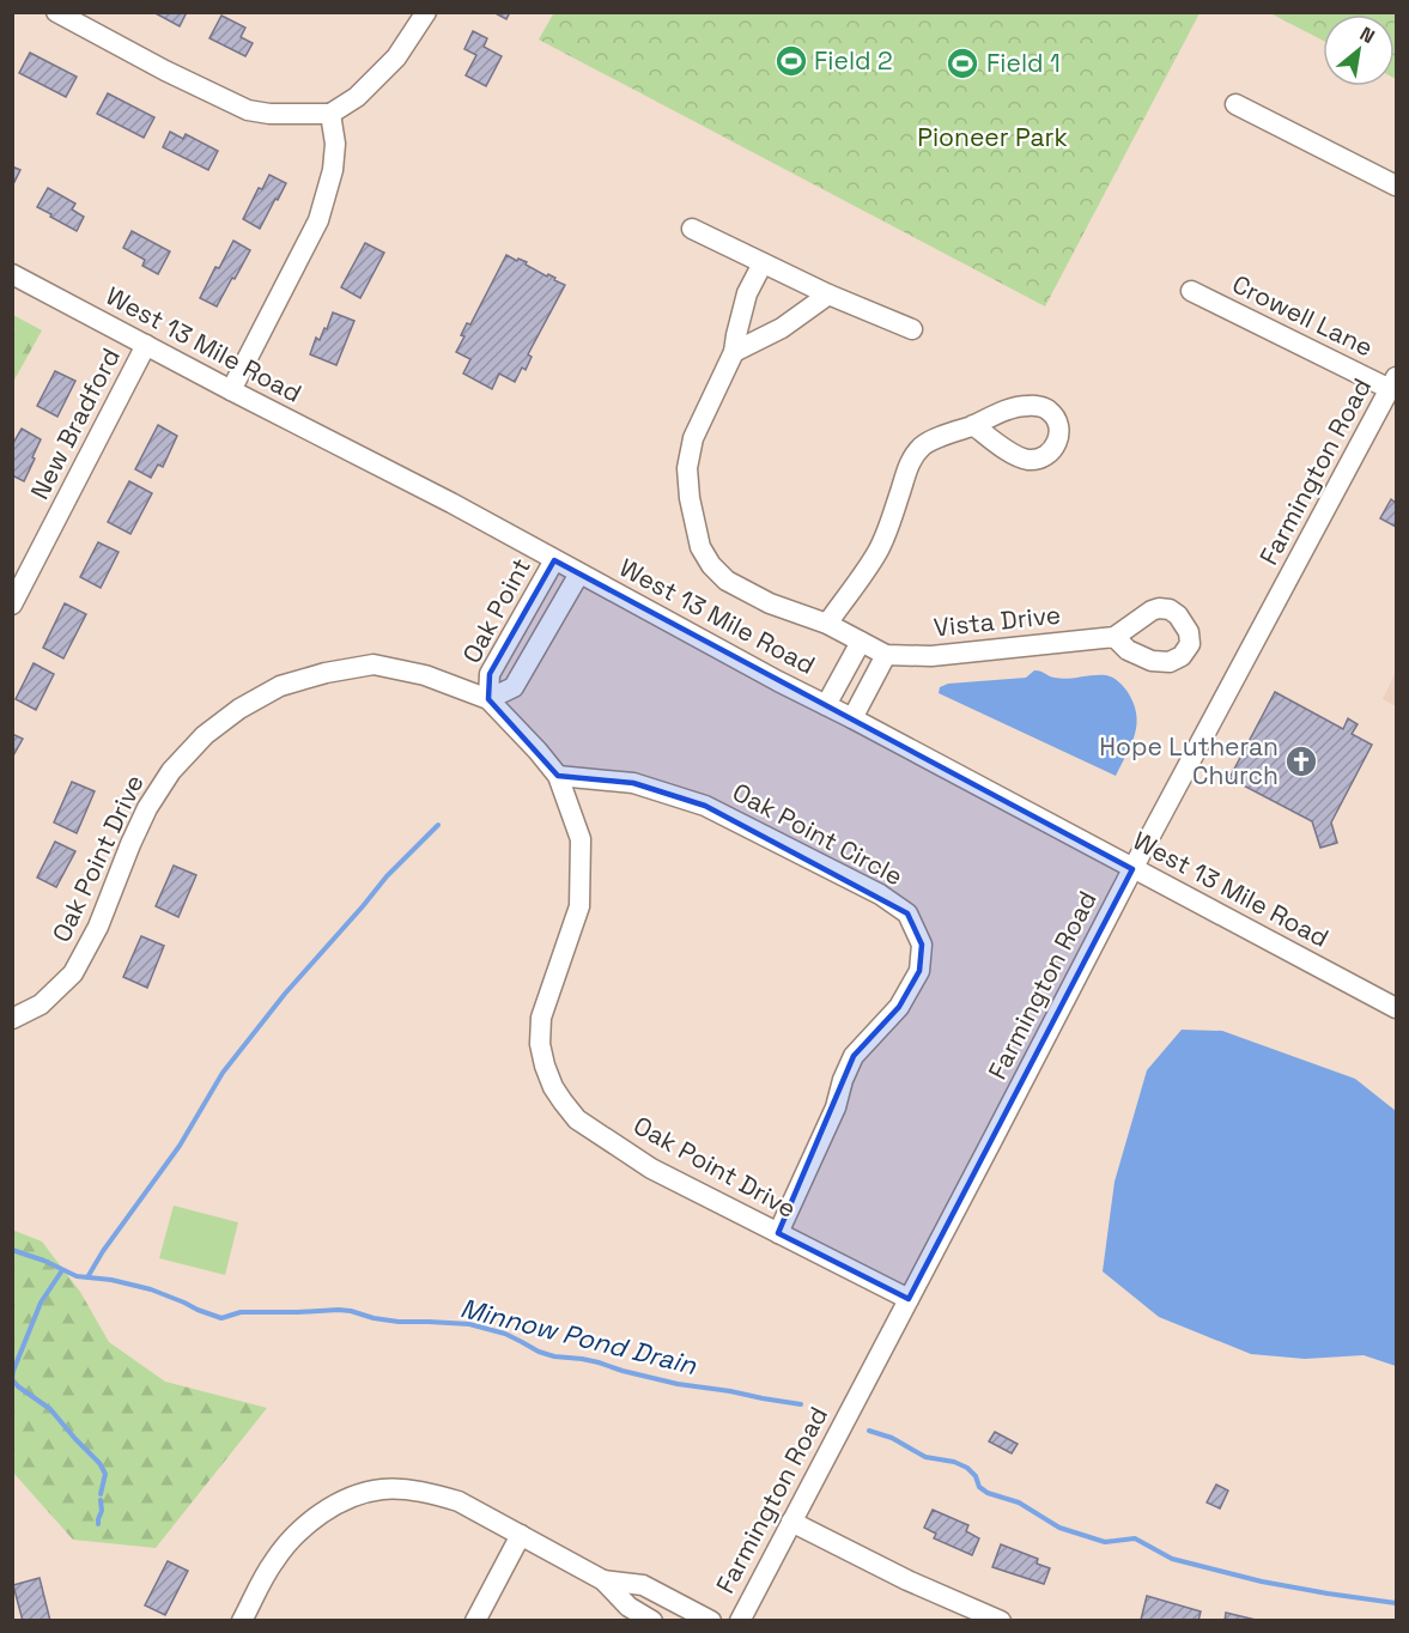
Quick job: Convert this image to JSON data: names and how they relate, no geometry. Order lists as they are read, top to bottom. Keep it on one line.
{"streets":{"street":["Crowell Lane","West 13 Mile Road","New Bradford","Farmington Road","Oak Point","Vista Drive","Oak Point Circle","Oak Point Drive"]},"crossings":[["Crowell Lane","Farmington Road"],["West 13 Mile Road","New Bradford"],["West 13 Mile Road","Farmington Road"],["West 13 Mile Road","Oak Point"],["Farmington Road","Oak Point Drive"],["Oak Point","Oak Point Drive"],["Oak Point Circle","Oak Point Drive"]],"water":["Minnow Pond Drain"],"parks":["Pioneer Park"],"places":{"sports":["Field 2","Field 1"],"church":["Hope Lutheran Church"]},"north":"top right"}
